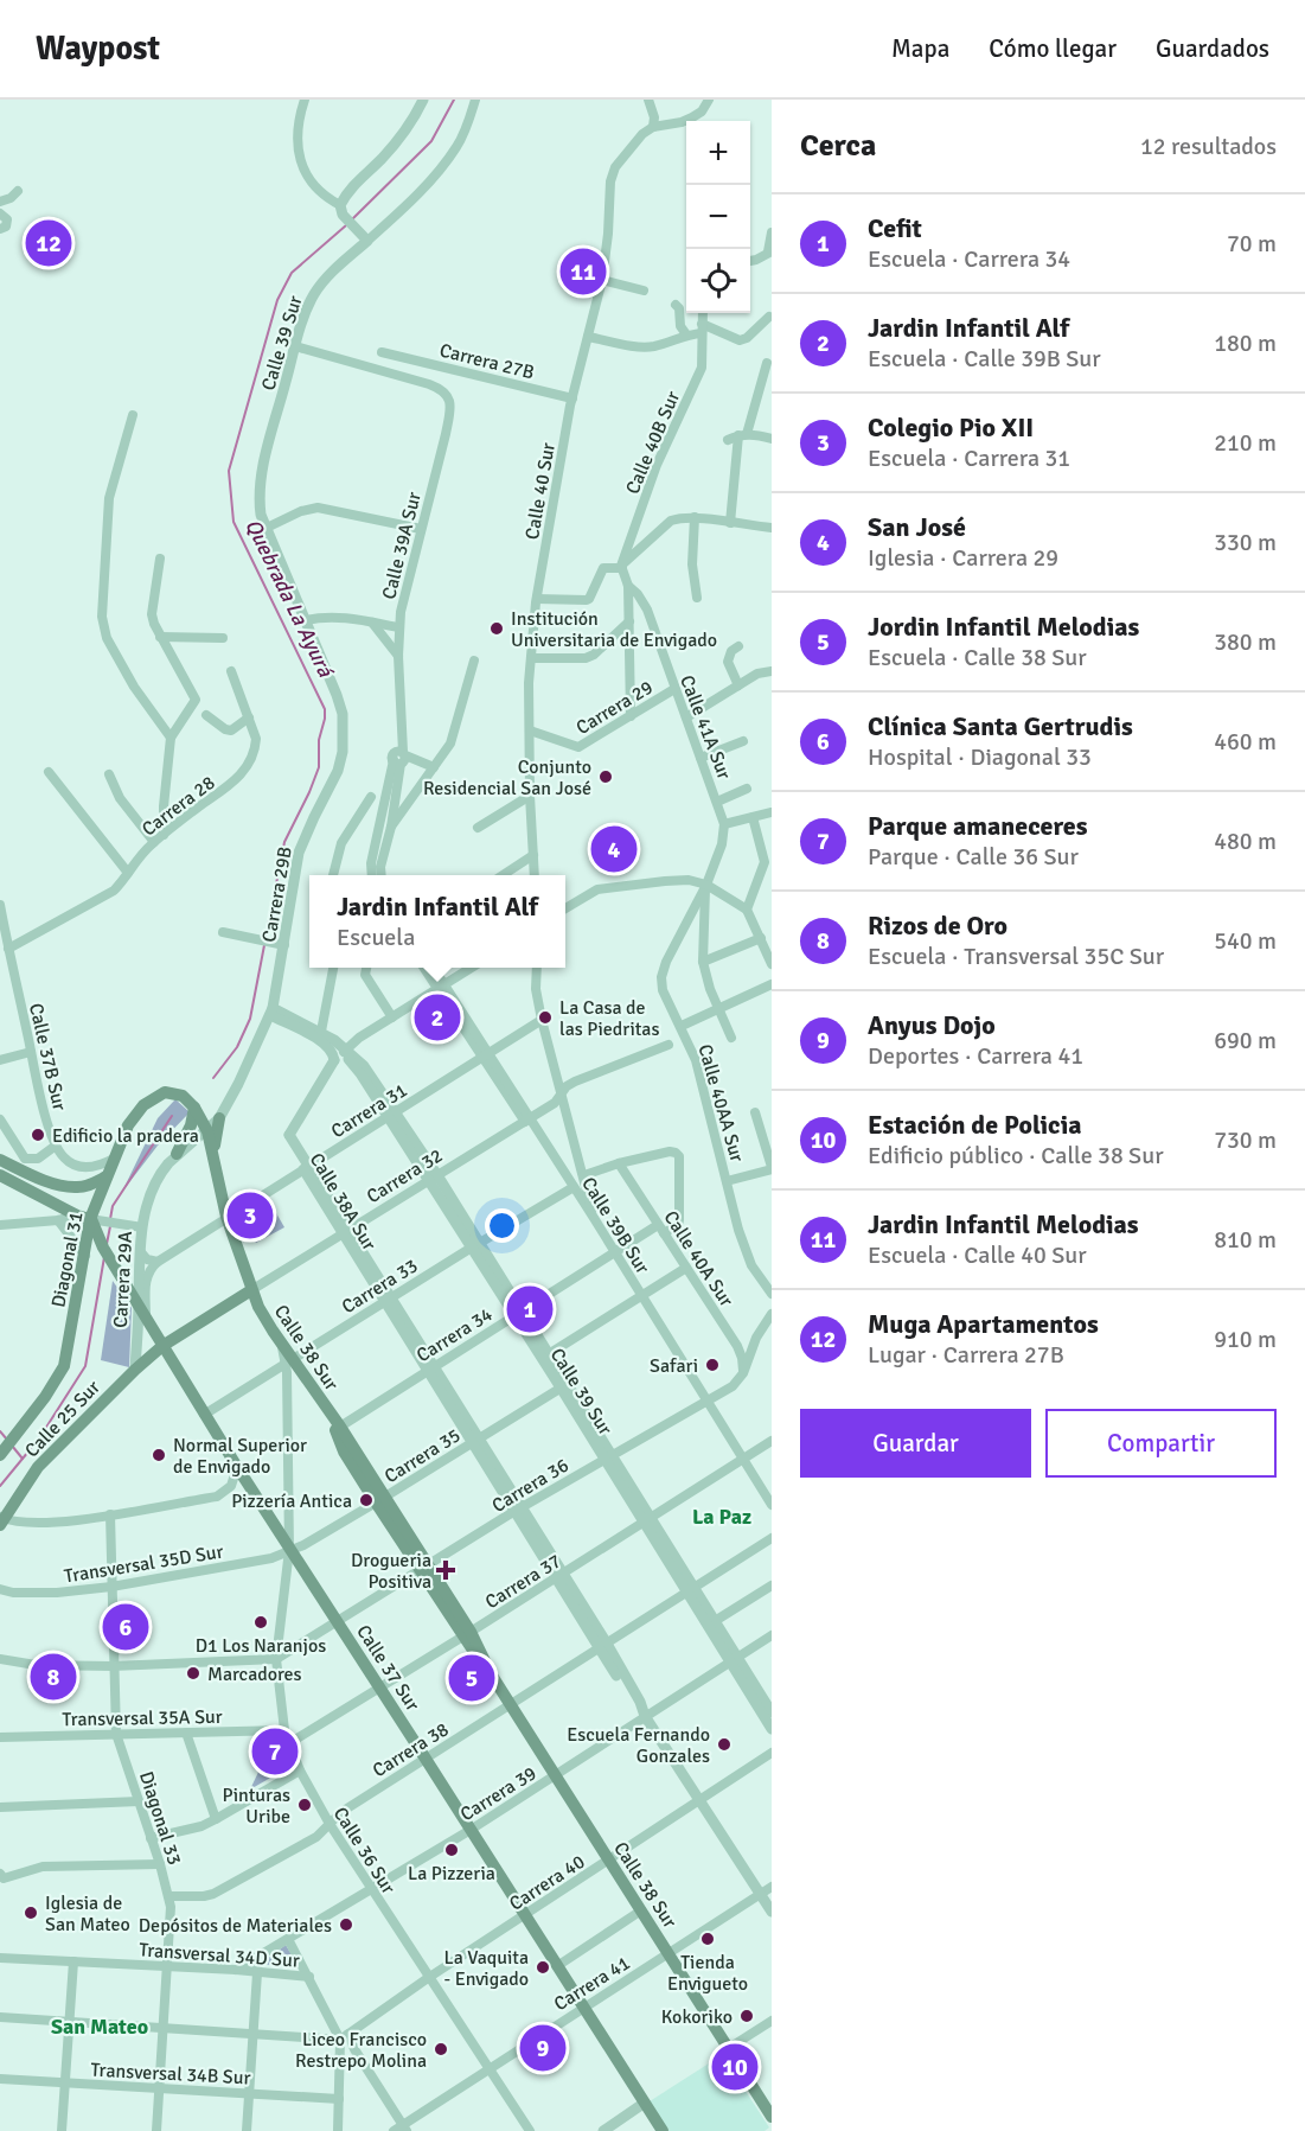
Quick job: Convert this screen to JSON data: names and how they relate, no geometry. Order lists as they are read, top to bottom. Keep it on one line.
{"streets":{"main road":["Carrera 32","Diagonal 31","Calle 38 Sur","Calle 25 Sur","Calle 37 Sur"],"street":["Calle 39 Sur","Carrera 27B","Calle 40B Sur","Calle 40 Sur","Calle 39A Sur","Carrera 29","Calle 41A Sur","Carrera 28","Carrera 29B","Calle 37B Sur","Calle 40AA Sur","Carrera 31","Calle 38A Sur","Calle 39B Sur","Calle 40A Sur","Carrera 29A","Carrera 33","Carrera 34","Carrera 35","Carrera 36","Transversal 35D Sur","Carrera 37","Transversal 35A Sur","Carrera 38","Carrera 39","Diagonal 33","Calle 36 Sur","Carrera 40","Transversal 34D Sur","Carrera 41","Transversal 34B Sur"]},"crossings":[["Calle 39 Sur","Carrera 29B"],["Calle 39 Sur","Carrera 31"],["Calle 39 Sur","Carrera 32"],["Calle 39 Sur","Calle 38A Sur"],["Calle 39 Sur","Carrera 33"],["Calle 39 Sur","Carrera 34"],["Calle 39 Sur","Carrera 35"],["Calle 39 Sur","Carrera 36"],["Calle 39 Sur","Carrera 37"],["Calle 39 Sur","Carrera 38"],["Calle 39 Sur","Carrera 39"],["Carrera 27B","Calle 40 Sur"],["Calle 40 Sur","Carrera 29"],["Carrera 29","Calle 41A Sur"],["Carrera 28","Calle 37B Sur"],["Carrera 29B","Diagonal 31"],["Carrera 29B","Carrera 29A"],["Carrera 29B","Calle 38 Sur"],["Carrera 31","Calle 38A Sur"],["Carrera 31","Calle 39B Sur"],["Carrera 31","Calle 38 Sur"],["Carrera 32","Calle 38A Sur"],["Carrera 32","Calle 39B Sur"],["Carrera 32","Calle 38 Sur"],["Carrera 32","Calle 25 Sur"],["Carrera 32","Calle 37 Sur"],["Calle 38A Sur","Carrera 33"],["Calle 38A Sur","Carrera 34"],["Calle 38A Sur","Carrera 35"],["Calle 38A Sur","Carrera 36"],["Calle 38A Sur","Carrera 37"],["Calle 38A Sur","Carrera 38"],["Calle 38A Sur","Carrera 39"],["Calle 38A Sur","Carrera 40"],["Calle 38A Sur","Carrera 41"],["Calle 39B Sur","Carrera 33"],["Calle 39B Sur","Carrera 34"],["Calle 39B Sur","Carrera 36"],["Calle 39B Sur","Carrera 37"],["Calle 40A Sur","Carrera 34"],["Calle 40A Sur","Carrera 36"],["Diagonal 31","Carrera 29A"],["Diagonal 31","Calle 38 Sur"],["Diagonal 31","Calle 37 Sur"],["Carrera 29A","Calle 38 Sur"],["Carrera 29A","Calle 25 Sur"],["Carrera 29A","Calle 37 Sur"],["Carrera 33","Calle 38 Sur"],["Carrera 33","Calle 37 Sur"],["Carrera 33","Calle 36 Sur"],["Carrera 34","Calle 38 Sur"],["Calle 38 Sur","Carrera 35"],["Calle 38 Sur","Carrera 36"],["Calle 38 Sur","Carrera 37"],["Calle 38 Sur","Carrera 38"],["Calle 38 Sur","Carrera 39"],["Calle 38 Sur","Calle 36 Sur"],["Calle 38 Sur","Carrera 40"],["Calle 38 Sur","Carrera 41"],["Calle 25 Sur","Calle 37 Sur"],["Carrera 35","Transversal 35D Sur"],["Carrera 35","Calle 37 Sur"],["Carrera 35","Calle 36 Sur"],["Carrera 36","Calle 37 Sur"],["Carrera 36","Calle 36 Sur"],["Transversal 35D Sur","Calle 37 Sur"],["Transversal 35D Sur","Diagonal 33"],["Transversal 35D Sur","Calle 36 Sur"],["Carrera 37","Calle 37 Sur"],["Carrera 37","Calle 36 Sur"],["Calle 37 Sur","Carrera 38"],["Calle 37 Sur","Carrera 39"],["Calle 37 Sur","Calle 36 Sur"],["Calle 37 Sur","Carrera 40"],["Calle 37 Sur","Carrera 41"],["Transversal 35A Sur","Diagonal 33"],["Transversal 35A Sur","Calle 36 Sur"],["Carrera 38","Diagonal 33"],["Carrera 38","Calle 36 Sur"],["Carrera 39","Calle 36 Sur"],["Carrera 39","Transversal 34D Sur"],["Diagonal 33","Transversal 34D Sur"],["Diagonal 33","Transversal 34B Sur"],["Calle 36 Sur","Carrera 40"],["Calle 36 Sur","Carrera 41"]],"districts":["La Paz","San Mateo"],"water":["Quebrada La Ayurá"],"places":{"other":["Institución Universitaria de Envigado","Conjunto Residencial San José","La Casa de las Piedritas","Edificio la pradera","Safari","Normal Superior de Envigado","Pizzería Antica","D1 Los Naranjos","Marcadores","Escuela Fernando Gonzales","Pinturas Uribe","La Pizzeria","Iglesia de San Mateo","Depósitos de Materiales","Tienda Envigueto","La Vaquita - Envigado","Kokoriko","Liceo Francisco Restrepo Molina"],"health":["Drogueria Positiva"]},"page":{"header":"Waypost","nav":["Mapa","Cómo llegar","Guardados"],"heading":["Cerca","12 resultados"],"map_buttons":["+","−"],"list":[{"mark":"1","name":"Cefit","note":"Escuela · Carrera 34","value":"70 m"},{"mark":"2","name":"Jardin Infantil Alf","note":"Escuela · Calle 39B Sur","value":"180 m"},{"mark":"3","name":"Colegio Pio XII","note":"Escuela · Carrera 31","value":"210 m"},{"mark":"4","name":"San José","note":"Iglesia · Carrera 29","value":"330 m"},{"mark":"5","name":"Jordin Infantil Melodias","note":"Escuela · Calle 38 Sur","value":"380 m"},{"mark":"6","name":"Clínica Santa Gertrudis","note":"Hospital · Diagonal 33","value":"460 m"},{"mark":"7","name":"Parque amaneceres","note":"Parque · Calle 36 Sur","value":"480 m"},{"mark":"8","name":"Rizos de Oro","note":"Escuela · Transversal 35C Sur","value":"540 m"},{"mark":"9","name":"Anyus Dojo","note":"Deportes · Carrera 41","value":"690 m"},{"mark":"10","name":"Estación de Policia","note":"Edificio público · Calle 38 Sur","value":"730 m"},{"mark":"11","name":"Jardin Infantil Melodias","note":"Escuela · Calle 40 Sur","value":"810 m"},{"mark":"12","name":"Muga Apartamentos","note":"Lugar · Carrera 27B","value":"910 m"}],"pins":["12","11","4","2","3","1","6","8","5","7","9","10"],"popup":["Jardin Infantil Alf","Escuela"],"buttons":["Guardar","Compartir"]}}
